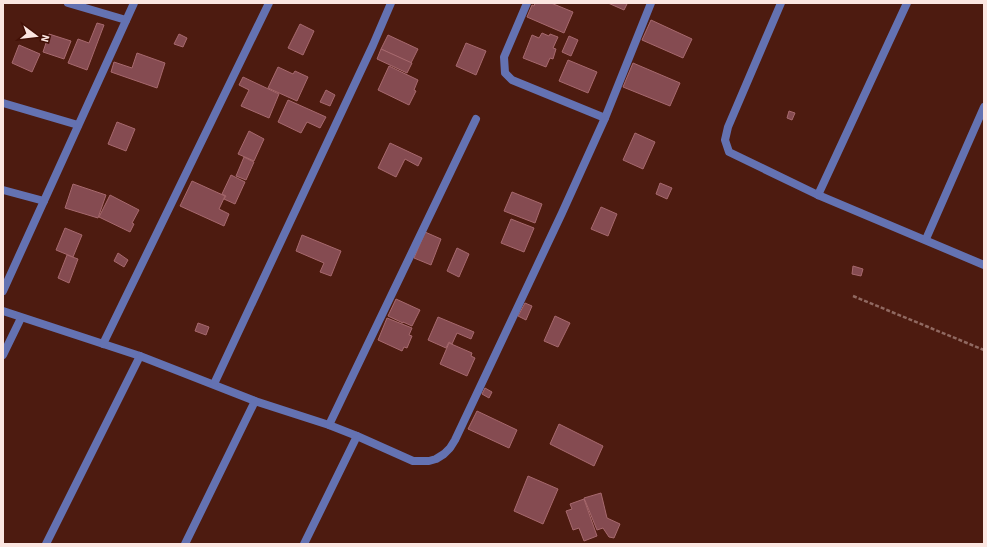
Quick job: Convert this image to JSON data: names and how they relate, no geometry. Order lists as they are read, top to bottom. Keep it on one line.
{"north":"right"}
